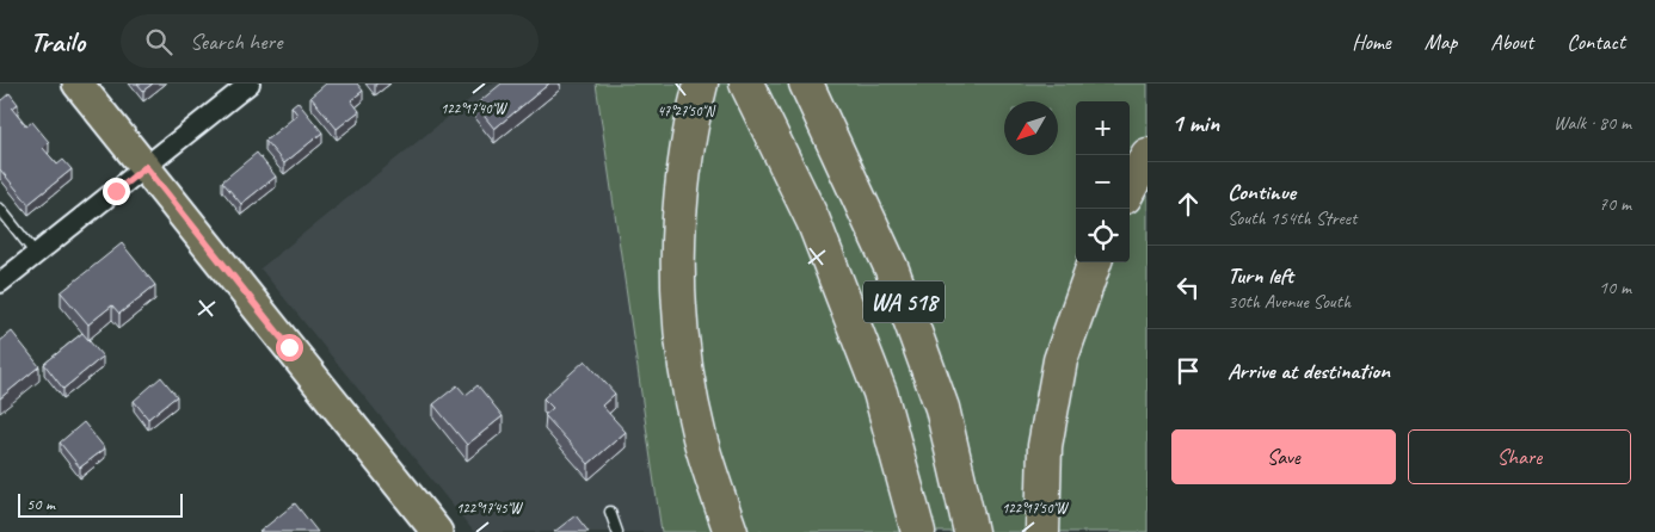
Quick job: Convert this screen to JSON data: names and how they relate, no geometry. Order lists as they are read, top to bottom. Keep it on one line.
{"streets":{"highway":["WA 518"]},"scale_bar":"50 m","north":"bottom left","page":{"header":"Trailo","search":"Search here","nav":["Home","Map","About","Contact"],"heading":["1 min","Walk · 80 m"],"map_buttons":["+","−"],"list":[["Continue","South 154th Street","70 m"],["Turn left","30th Avenue South","10 m"],"Arrive at destination"],"buttons":["Save","Share"],"scale":"50 m"},"coordinates":["122°17'40\"W","47°27'50\"N","122°17'45\"W","122°17'50\"W"]}
